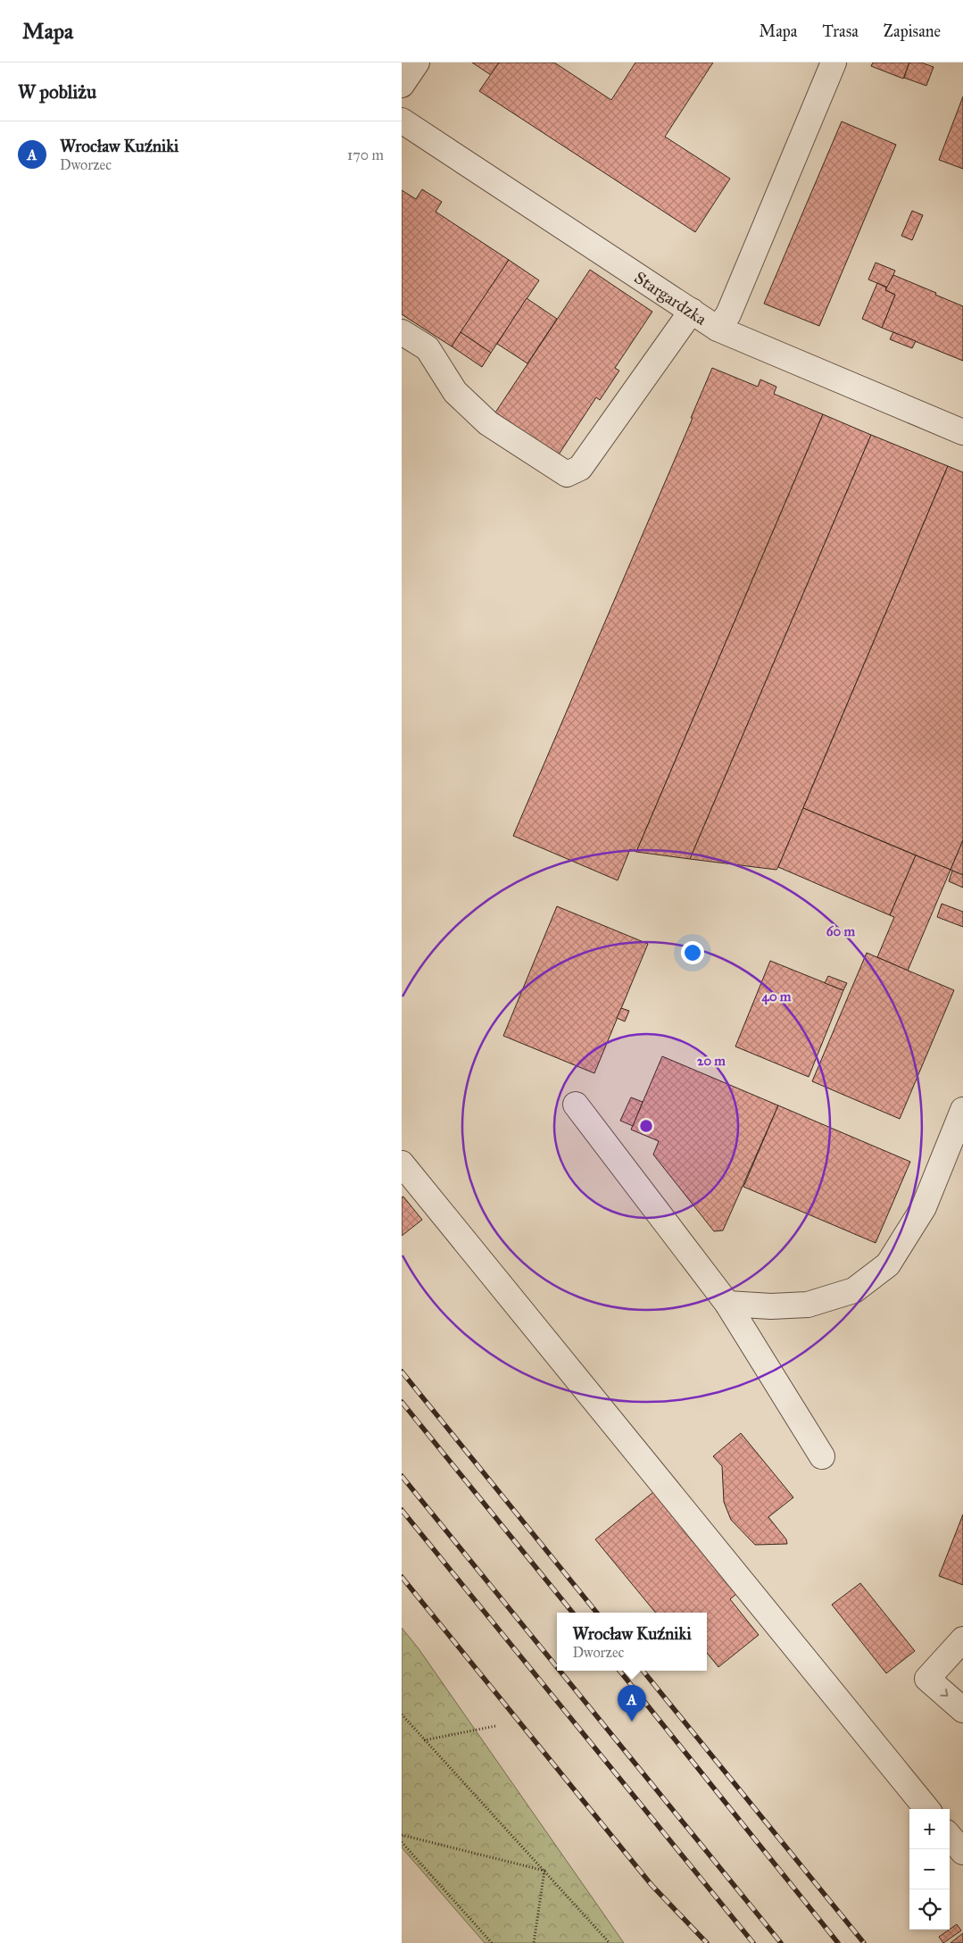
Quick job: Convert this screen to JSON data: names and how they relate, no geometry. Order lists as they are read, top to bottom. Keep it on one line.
{"streets":{"street":["Stargardzka"]},"page":{"header":"Mapa","nav":["Mapa","Trasa","Zapisane"],"heading":"W pobliżu","list":[{"mark":"A","name":"Wrocław Kuźniki","note":"Dworzec","value":"170 m"}],"popup":["Wrocław Kuźniki","Dworzec"],"pins":"A","map_buttons":["+","−"]},"rings":["60 m","40 m","20 m"]}
